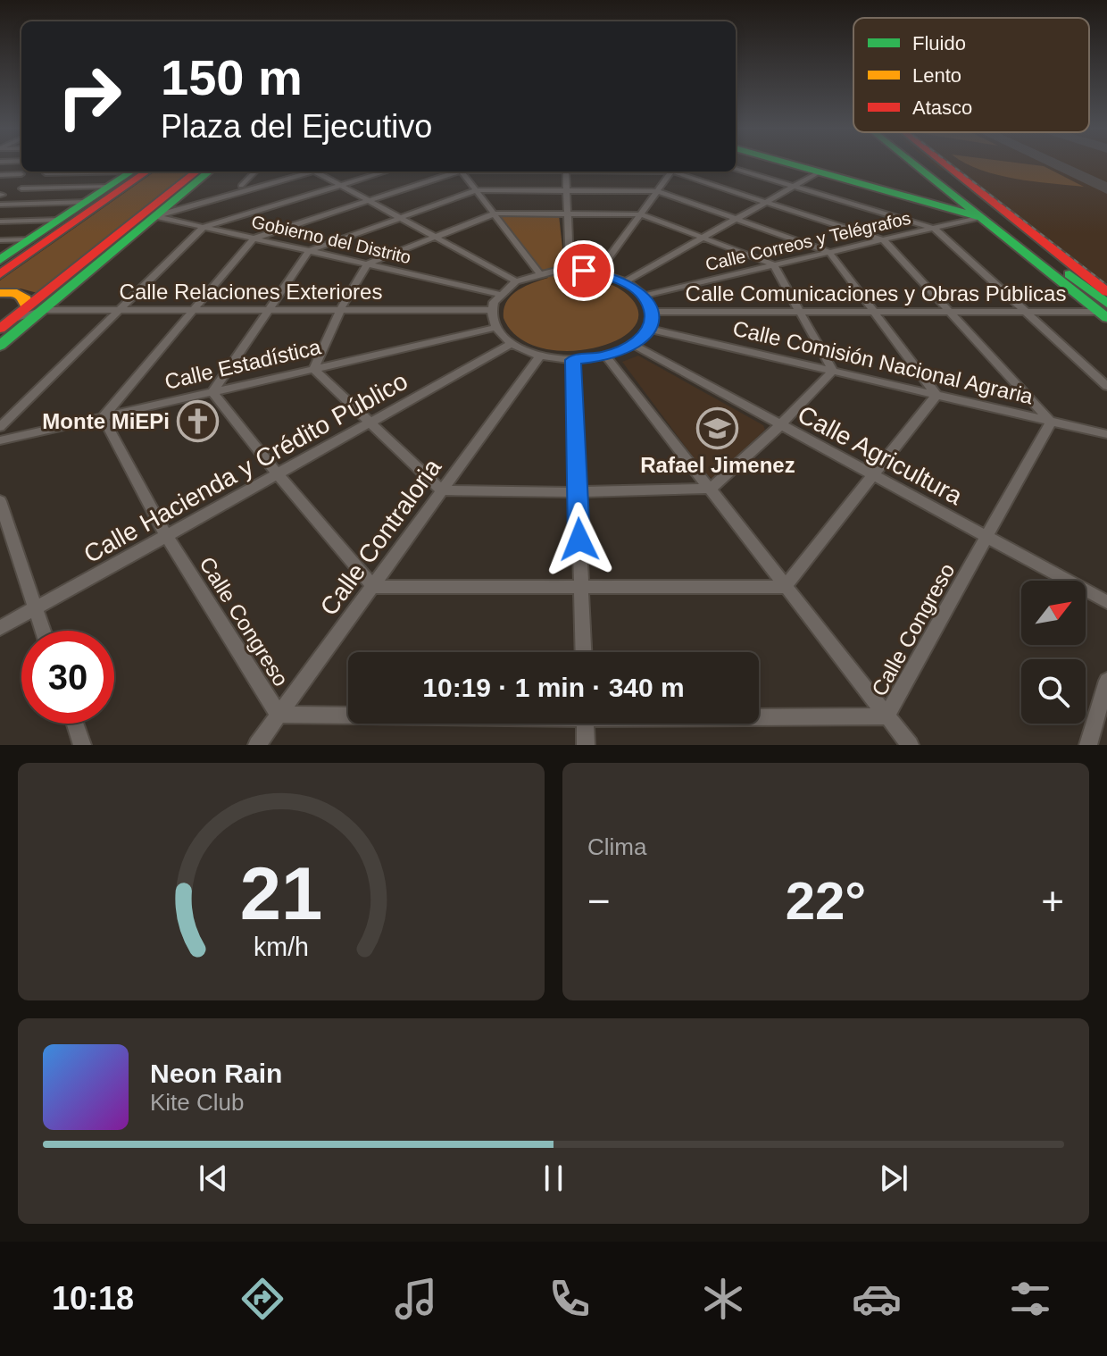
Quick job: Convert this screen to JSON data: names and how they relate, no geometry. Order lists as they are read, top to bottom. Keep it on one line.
{"streets":{"street":["Gobierno del Distrito","Calle Correos y Telégrafos","Calle Relaciones Exteriores","Calle Comunicaciones y Obras Públicas","Calle Comisión Nacional Agraria","Calle Estadística","Calle Agricultura","Calle Hacienda y Crédito Público","Calle Contraloria","Calle Congreso"]},"crossings":[["Gobierno del Distrito","Calle Correos y Telégrafos"],["Gobierno del Distrito","Calle Relaciones Exteriores"],["Gobierno del Distrito","Calle Comunicaciones y Obras Públicas"],["Gobierno del Distrito","Calle Comisión Nacional Agraria"],["Gobierno del Distrito","Calle Estadística"],["Gobierno del Distrito","Calle Agricultura"],["Gobierno del Distrito","Calle Hacienda y Crédito Público"],["Gobierno del Distrito","Calle Contraloria"],["Calle Correos y Telégrafos","Calle Relaciones Exteriores"],["Calle Correos y Telégrafos","Calle Comunicaciones y Obras Públicas"],["Calle Correos y Telégrafos","Calle Comisión Nacional Agraria"],["Calle Correos y Telégrafos","Calle Estadística"],["Calle Correos y Telégrafos","Calle Agricultura"],["Calle Correos y Telégrafos","Calle Hacienda y Crédito Público"],["Calle Correos y Telégrafos","Calle Contraloria"],["Calle Relaciones Exteriores","Calle Comunicaciones y Obras Públicas"],["Calle Relaciones Exteriores","Calle Comisión Nacional Agraria"],["Calle Relaciones Exteriores","Calle Estadística"],["Calle Relaciones Exteriores","Calle Agricultura"],["Calle Relaciones Exteriores","Calle Hacienda y Crédito Público"],["Calle Relaciones Exteriores","Calle Contraloria"],["Calle Comunicaciones y Obras Públicas","Calle Comisión Nacional Agraria"],["Calle Comunicaciones y Obras Públicas","Calle Estadística"],["Calle Comunicaciones y Obras Públicas","Calle Agricultura"],["Calle Comunicaciones y Obras Públicas","Calle Hacienda y Crédito Público"],["Calle Comunicaciones y Obras Públicas","Calle Contraloria"],["Calle Comisión Nacional Agraria","Calle Estadística"],["Calle Comisión Nacional Agraria","Calle Agricultura"],["Calle Comisión Nacional Agraria","Calle Hacienda y Crédito Público"],["Calle Comisión Nacional Agraria","Calle Contraloria"],["Calle Comisión Nacional Agraria","Calle Congreso"],["Calle Estadística","Calle Agricultura"],["Calle Estadística","Calle Hacienda y Crédito Público"],["Calle Estadística","Calle Contraloria"],["Calle Estadística","Calle Congreso"],["Calle Agricultura","Calle Hacienda y Crédito Público"],["Calle Agricultura","Calle Contraloria"],["Calle Agricultura","Calle Congreso"],["Calle Hacienda y Crédito Público","Calle Contraloria"],["Calle Hacienda y Crédito Público","Calle Congreso"],["Calle Contraloria","Calle Congreso"]],"places":{"church":["Monte MiEPi"],"school or university":["Rafael Jimenez"]},"legend":["Fluido","Lento","Atasco"],"north":"top right","page":{"turn":["150 m","Plaza del Ejecutivo"],"limit":"30","trip":"10:19 · 1 min · 340 m","tile":"Clima","heat":["−","22°","+"],"song":["Neon Rain","Kite Club"],"tabs":"10:18","gauge":["21","km/h"]}}
